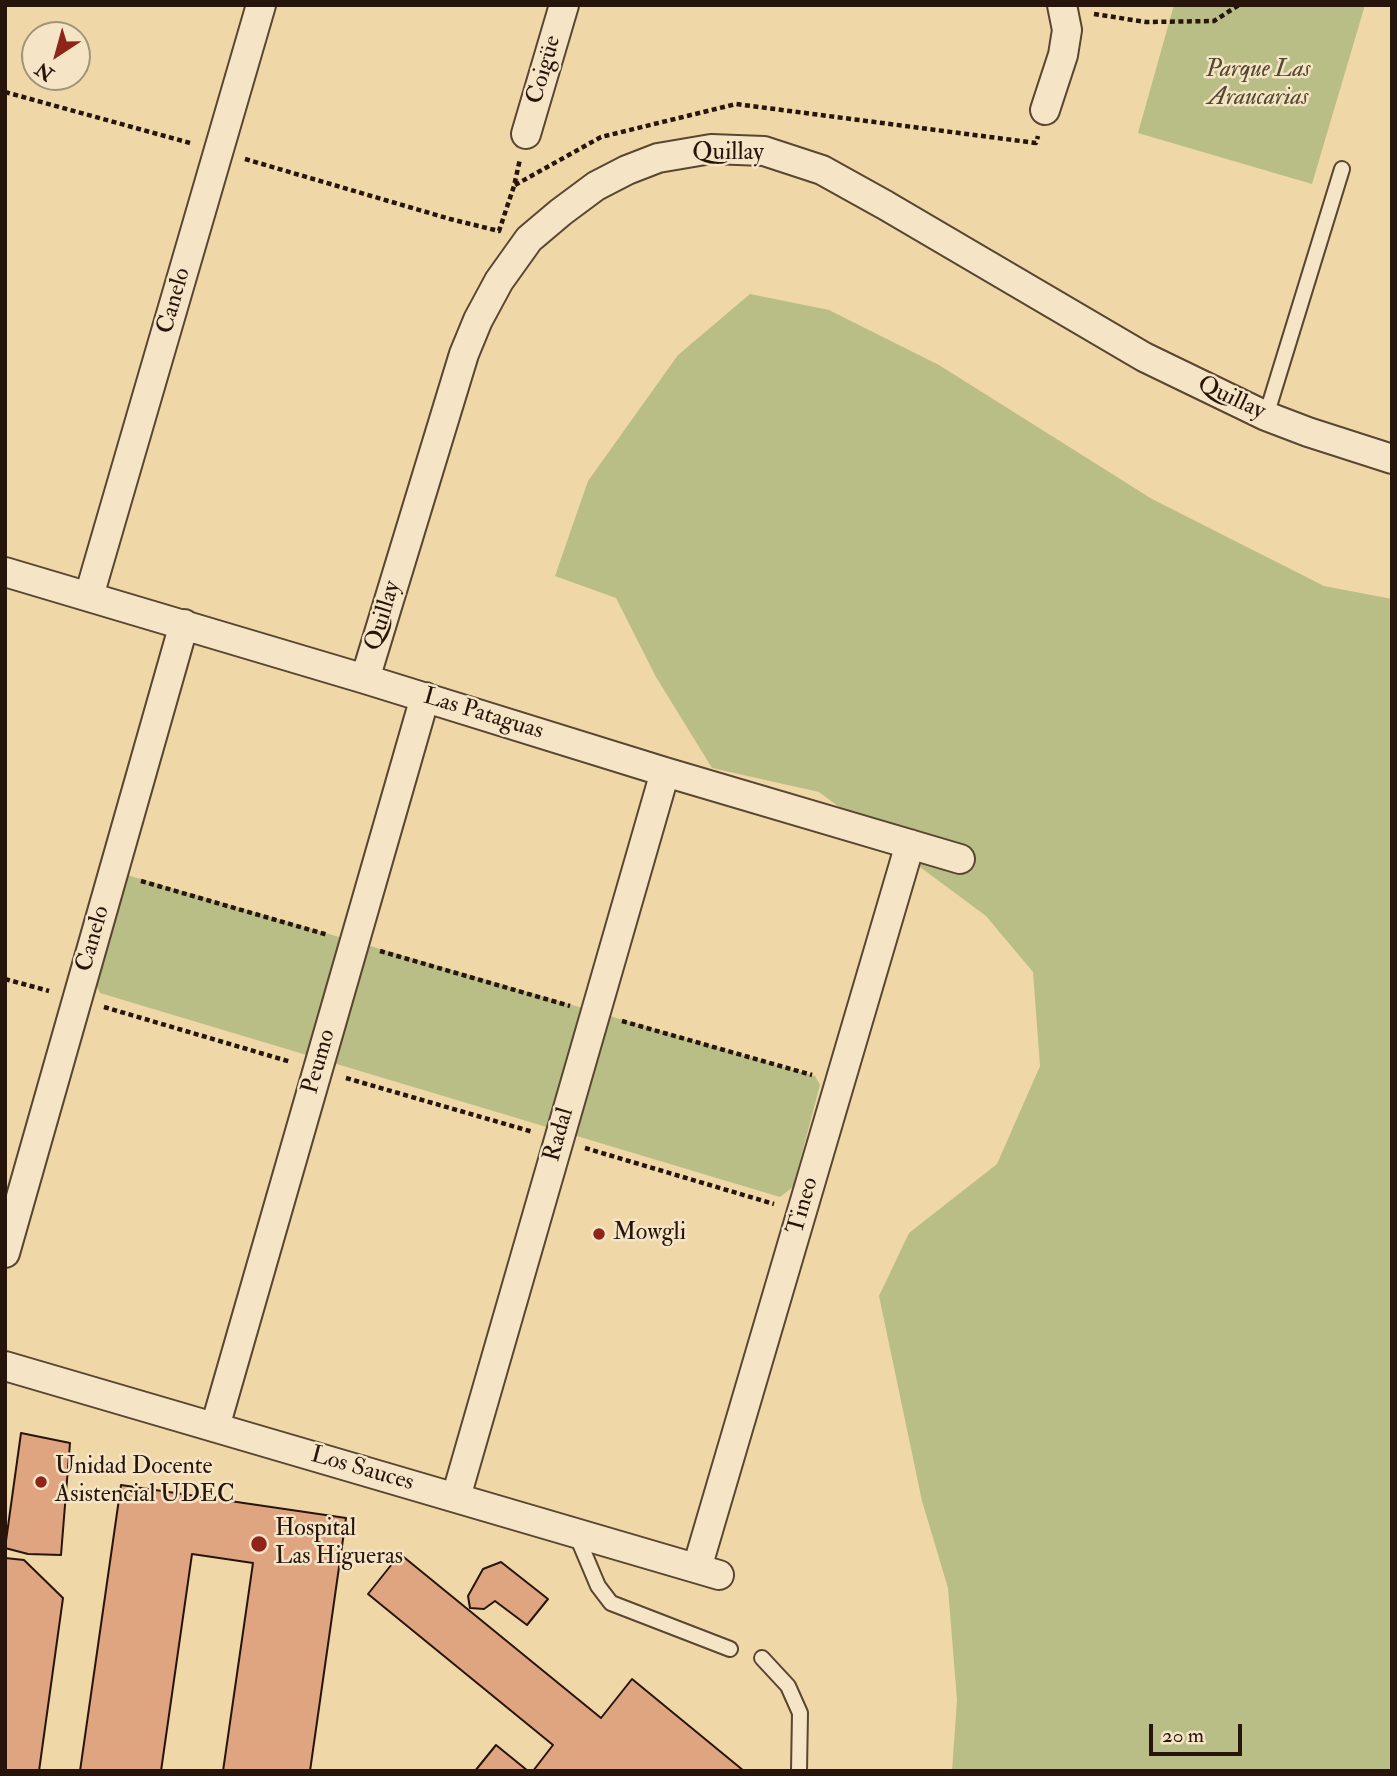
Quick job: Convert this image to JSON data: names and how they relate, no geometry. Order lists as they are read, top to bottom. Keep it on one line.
{"streets":{"street":["Coigüe","Quillay","Canelo","Las Pataguas","Peumo","Radal","Tineo","Los Sauces"]},"crossings":[["Quillay","Las Pataguas"],["Canelo","Las Pataguas"],["Las Pataguas","Peumo"],["Las Pataguas","Radal"],["Las Pataguas","Tineo"],["Peumo","Los Sauces"],["Radal","Los Sauces"],["Tineo","Los Sauces"]],"parks":["Parque Las Araucarias"],"places":["Mowgli","Unidad Docente Asistencial UDEC","Hospital Las Higueras"],"scale_bar":"20 m","north":"bottom left"}
